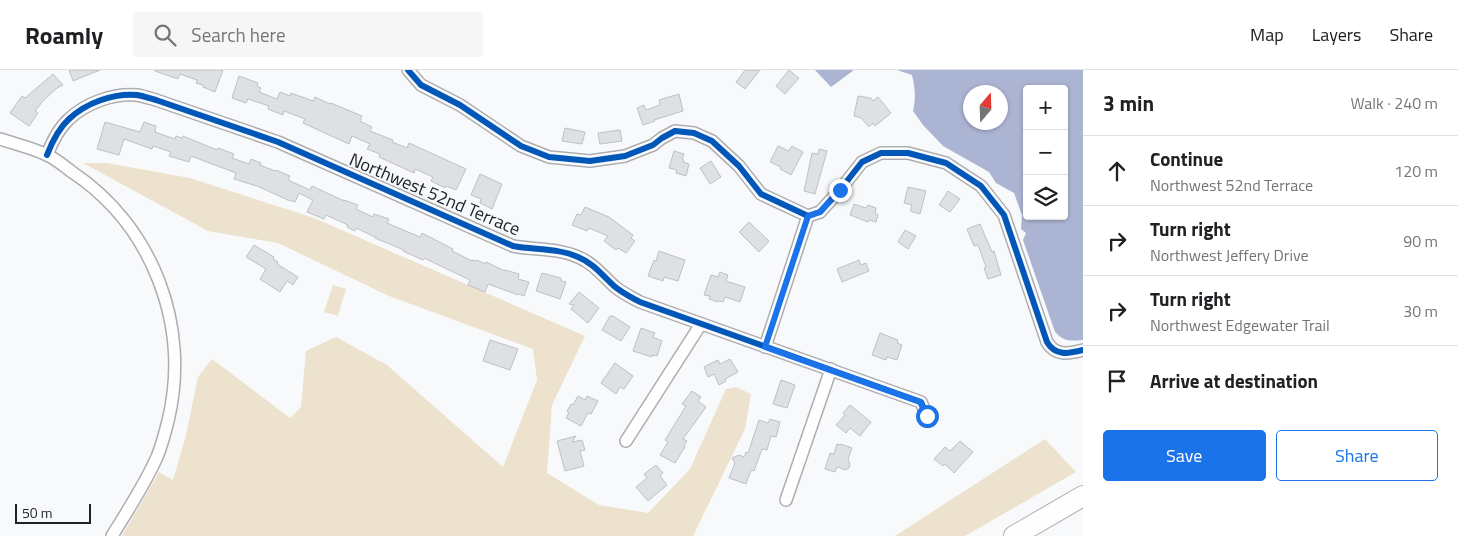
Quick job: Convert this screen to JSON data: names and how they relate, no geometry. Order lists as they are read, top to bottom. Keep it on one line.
{"streets":{"street":["Northwest 52nd Terrace"]},"scale_bar":"50 m","north":"top","page":{"header":"Roamly","search":"Search here","nav":["Map","Layers","Share"],"heading":["3 min","Walk · 240 m"],"map_buttons":["+","−"],"list":[["Continue","Northwest 52nd Terrace","120 m"],["Turn right","Northwest Jeffery Drive","90 m"],["Turn right","Northwest Edgewater Trail","30 m"],"Arrive at destination"],"buttons":["Save","Share"],"scale":"50 m"}}
